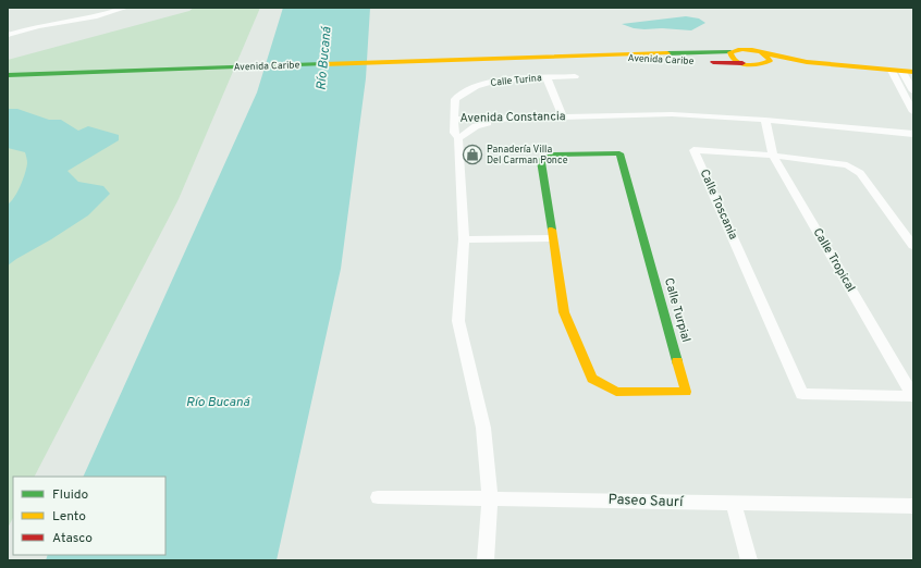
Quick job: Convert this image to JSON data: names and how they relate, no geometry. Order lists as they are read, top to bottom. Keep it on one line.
{"streets":{"street":["Avenida Caribe","Calle Turina","Avenida Constancia","Calle Toscania","Calle Tropical","Calle Turpial","Paseo Saurí"]},"crossings":[["Calle Turina","Avenida Constancia"],["Avenida Constancia","Calle Tropical"],["Avenida Constancia","Paseo Saurí"],["Calle Toscania","Calle Tropical"]],"water":["Río Bucaná"],"places":{"shop":["Panadería Villa Del Carman Ponce"]},"legend":["Fluido","Lento","Atasco"]}
